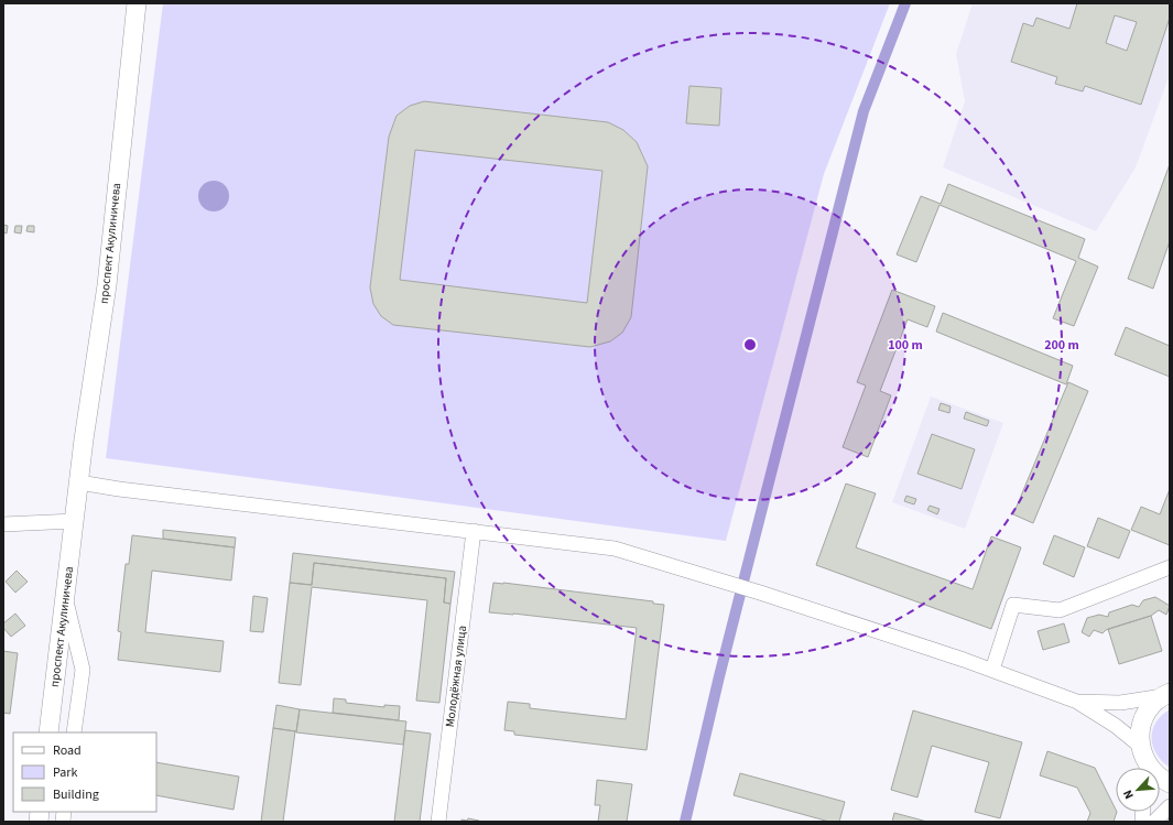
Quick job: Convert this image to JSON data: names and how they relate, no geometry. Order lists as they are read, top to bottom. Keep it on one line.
{"streets":{"main road":["проспект Акулиничева"],"street":["Молодёжная улица"]},"legend":["Road","Park","Building"],"north":"bottom left","rings":["100 m","200 m"]}
